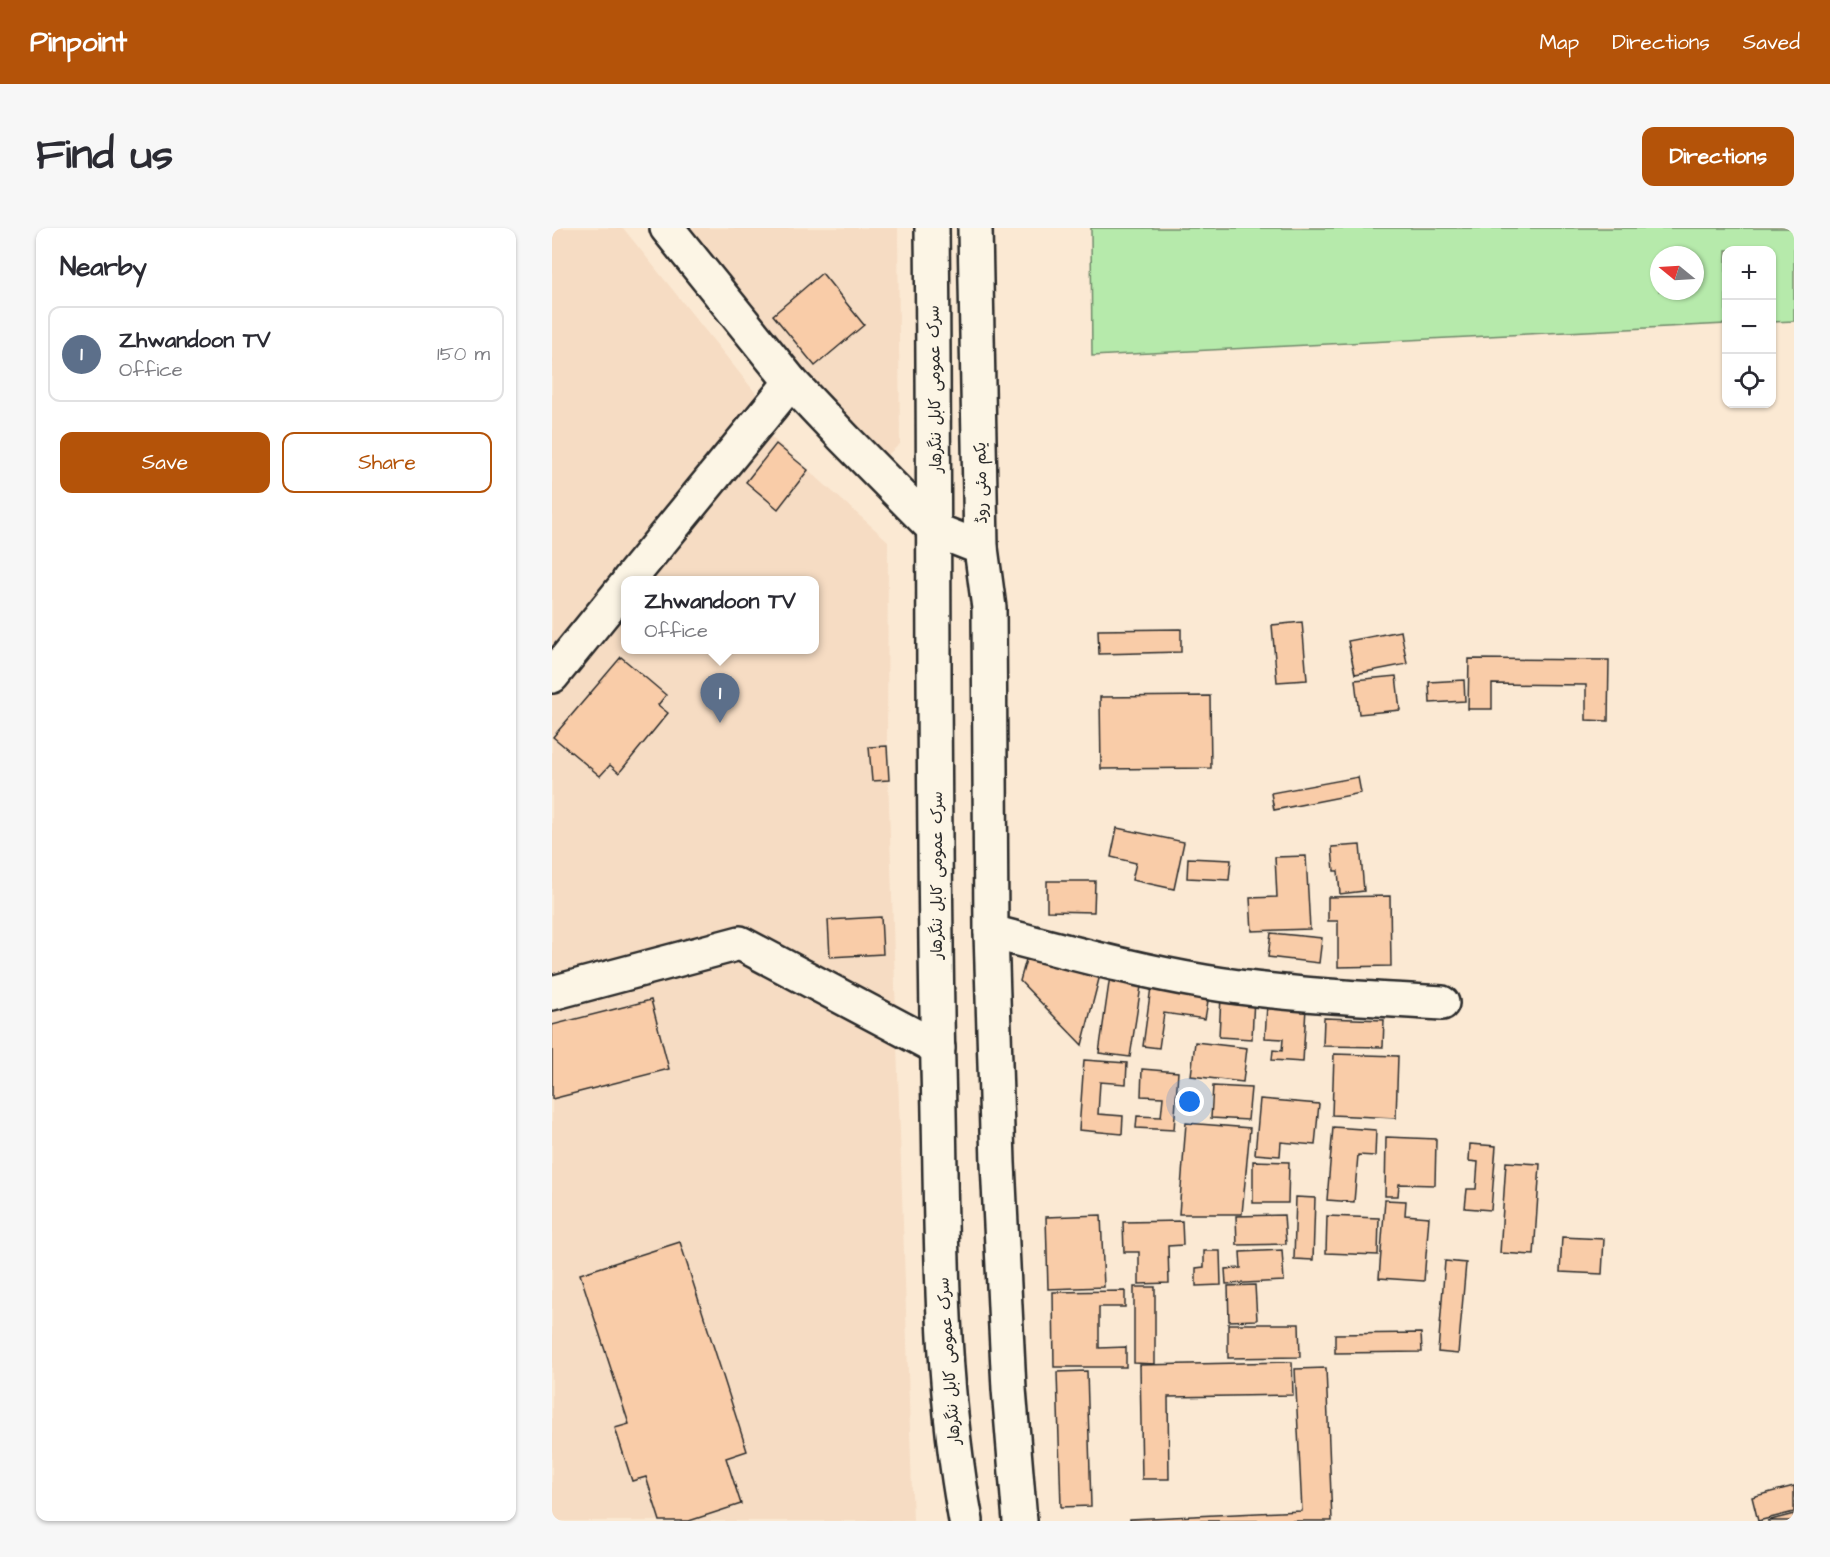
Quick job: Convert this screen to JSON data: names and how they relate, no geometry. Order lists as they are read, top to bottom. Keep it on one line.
{"streets":{"main road":["سرک عمومی کابل ننگرهار","یکم مئی روڈ"]},"north":"left","page":{"header":"Pinpoint","nav":["Map","Directions","Saved"],"title":"Find us","buttons":["Directions",["Save","Share"]],"heading":"Nearby","map_buttons":["+","−"],"list":[{"mark":"1","name":"Zhwandoon TV","note":"Office","value":"150 m"}],"popup":["Zhwandoon TV","Office"],"pins":"1"}}
